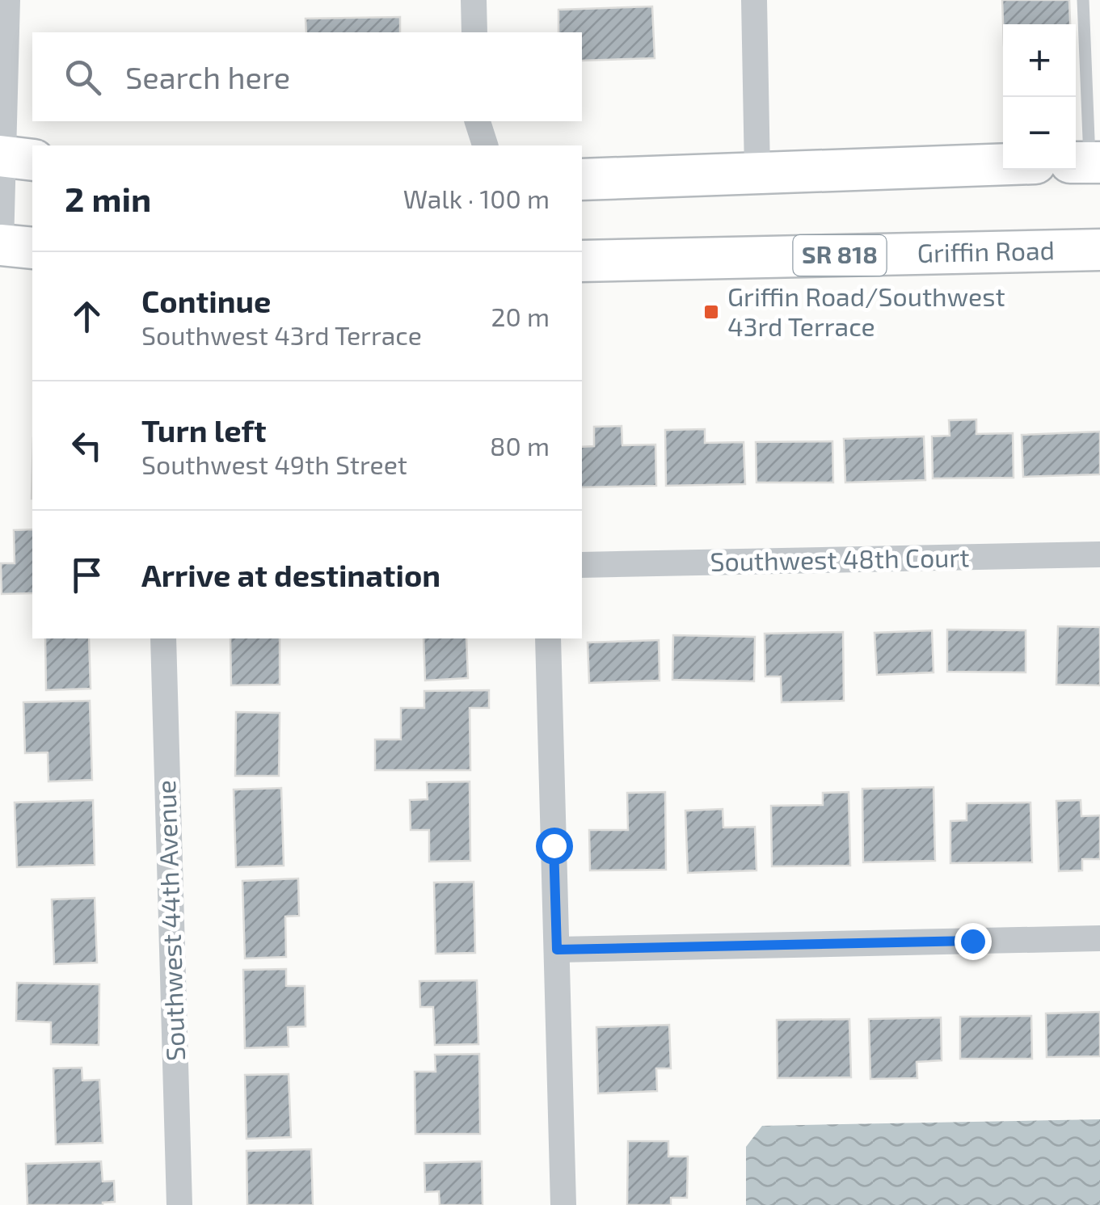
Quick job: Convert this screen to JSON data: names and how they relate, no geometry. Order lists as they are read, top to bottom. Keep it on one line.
{"streets":{"main road":["Griffin Road","SR 818"],"street":["Southwest 48th Court","Southwest 44th Avenue"]},"places":{"transit":["Griffin Road/Southwest 43rd Terrace"]},"page":{"map_buttons":["+","−"],"search":"Search here","heading":["2 min","Walk · 100 m"],"list":[["Continue","Southwest 43rd Terrace","20 m"],["Turn left","Southwest 49th Street","80 m"],"Arrive at destination"]}}
